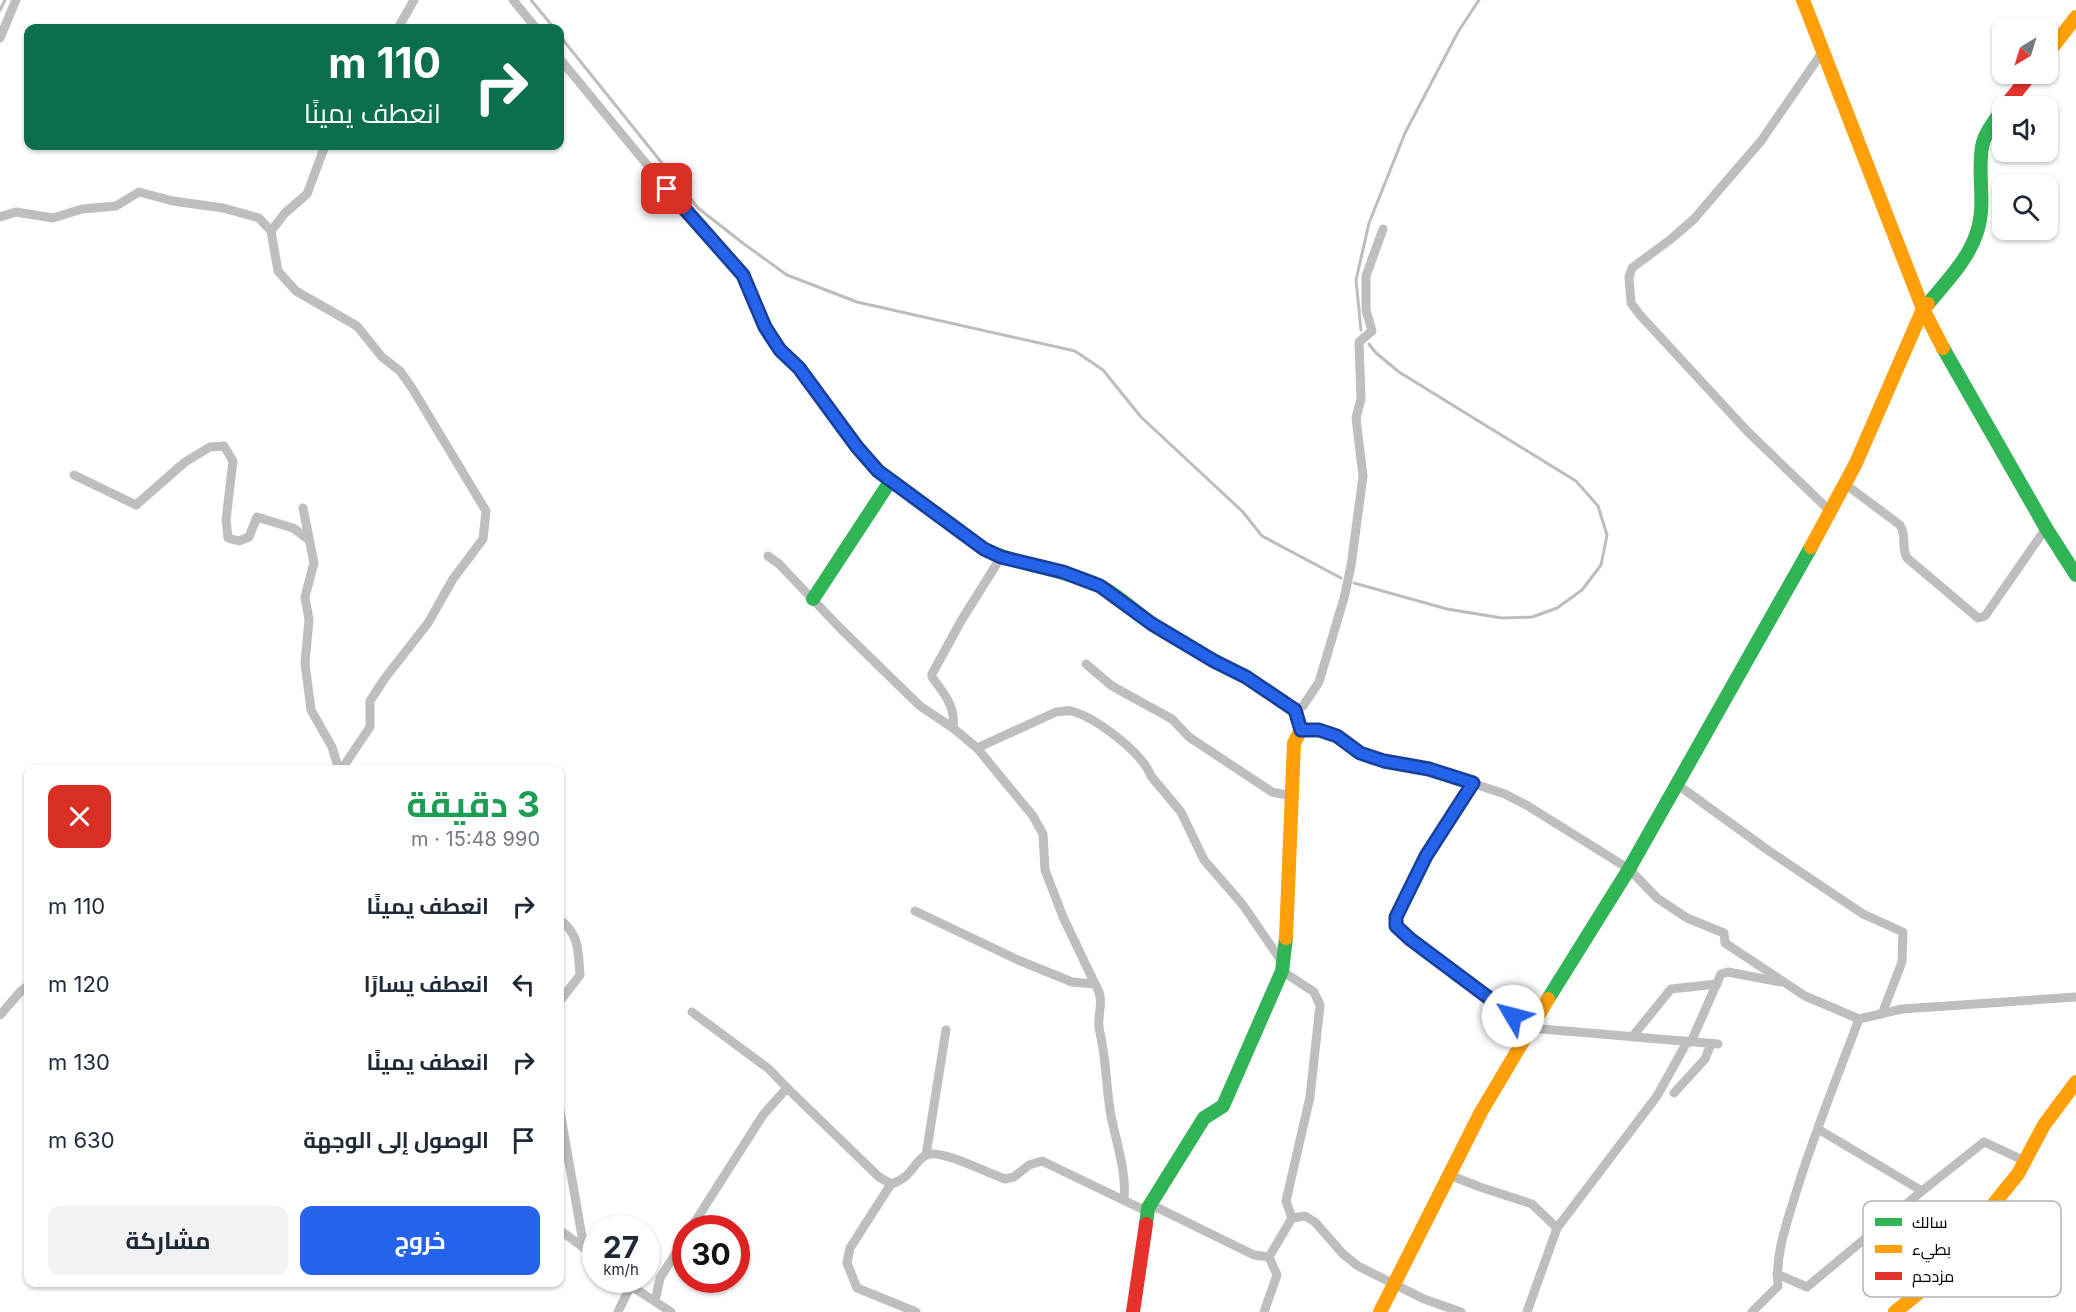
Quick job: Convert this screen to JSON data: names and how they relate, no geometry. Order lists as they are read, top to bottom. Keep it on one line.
{"legend":["سالك","بطيء","مزدحم"],"north":"bottom left","page":{"turn":["110 m","انعطف يمينًا"],"heading":["3 دقيقة","990 m · 15:48"],"list":[{"name":"انعطف يمينًا","value":"110 m"},{"name":"انعطف يسارًا","value":"120 m"},{"name":"انعطف يمينًا","value":"130 m"},{"name":"الوصول إلى الوجهة","value":"630 m"}],"buttons":["خروج","مشاركة"],"speed":"27 km/h","limit":"30"}}
